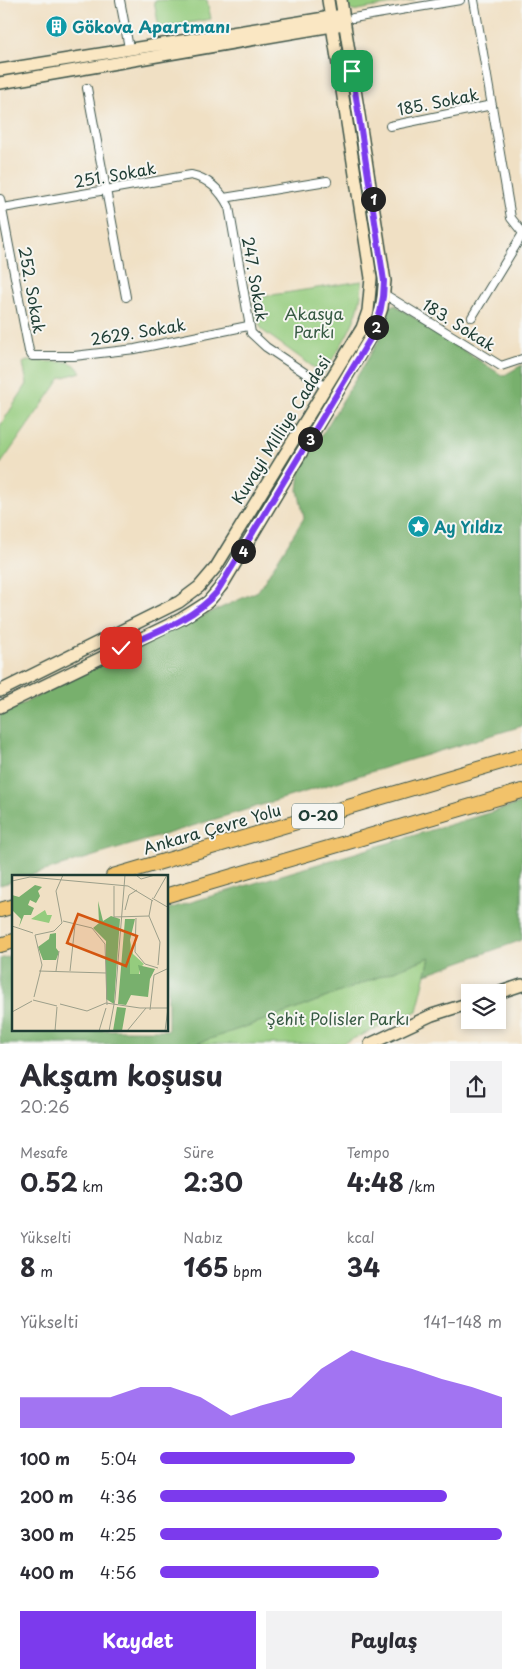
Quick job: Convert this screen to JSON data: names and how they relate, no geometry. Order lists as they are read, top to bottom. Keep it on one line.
{"streets":{"highway":["O-20","Ankara Çevre Yolu"],"main road":["Kuvayi Milliye Caddesi"],"street":["185. Sokak","251. Sokak","247. Sokak","252. Sokak","183. Sokak","2629. Sokak"]},"crossings":[["251. Sokak","247. Sokak"],["251. Sokak","252. Sokak"],["247. Sokak","2629. Sokak"],["247. Sokak","Kuvayi Milliye Caddesi"],["252. Sokak","2629. Sokak"],["183. Sokak","Kuvayi Milliye Caddesi"]],"parks":["Akasya Parkı","Şehit Polisler Parkı"],"places":{"building":["Gökova Apartmanı"],"place":["Ay Yıldız"]},"page":{"pins":["1","2","3","4"],"heading":["Akşam koşusu","20:26"],"stats":[["Mesafe","0.52 km"],["Süre","2:30"],["Tempo","4:48 /km"],["Yükselti","8 m"],["Nabız","165 bpm"],["kcal","34"]],"chart":["Yükselti","141–148 m"],"list":[{"name":"100 m","note":"5:04"},{"name":"200 m","note":"4:36"},{"name":"300 m","note":"4:25"},{"name":"400 m","note":"4:56"}],"buttons":["Kaydet","Paylaş"]}}
